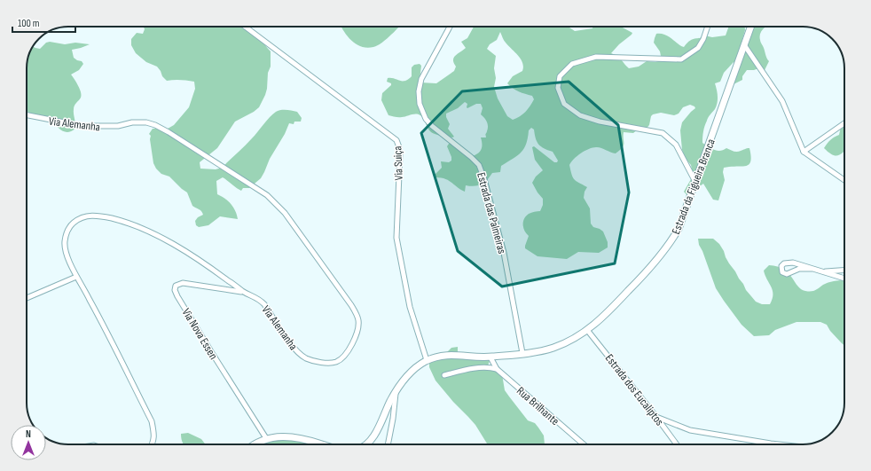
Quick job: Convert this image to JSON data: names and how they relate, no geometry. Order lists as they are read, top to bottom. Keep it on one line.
{"streets":{"main road":["Estrada da Figueira Branca"],"street":["Via Alemanha","Via Suiça","Estrada das Palmeiras","Via Nova Essen","Estrada dos Eucaliptos","Rua Brilhante"]},"crossings":[["Via Alemanha","Via Nova Essen"],["Via Suiça","Estrada da Figueira Branca"],["Estrada da Figueira Branca","Estrada das Palmeiras"],["Estrada da Figueira Branca","Via Nova Essen"],["Estrada da Figueira Branca","Estrada dos Eucaliptos"],["Estrada da Figueira Branca","Rua Brilhante"]],"scale_bar":"100 m","north":"top"}
